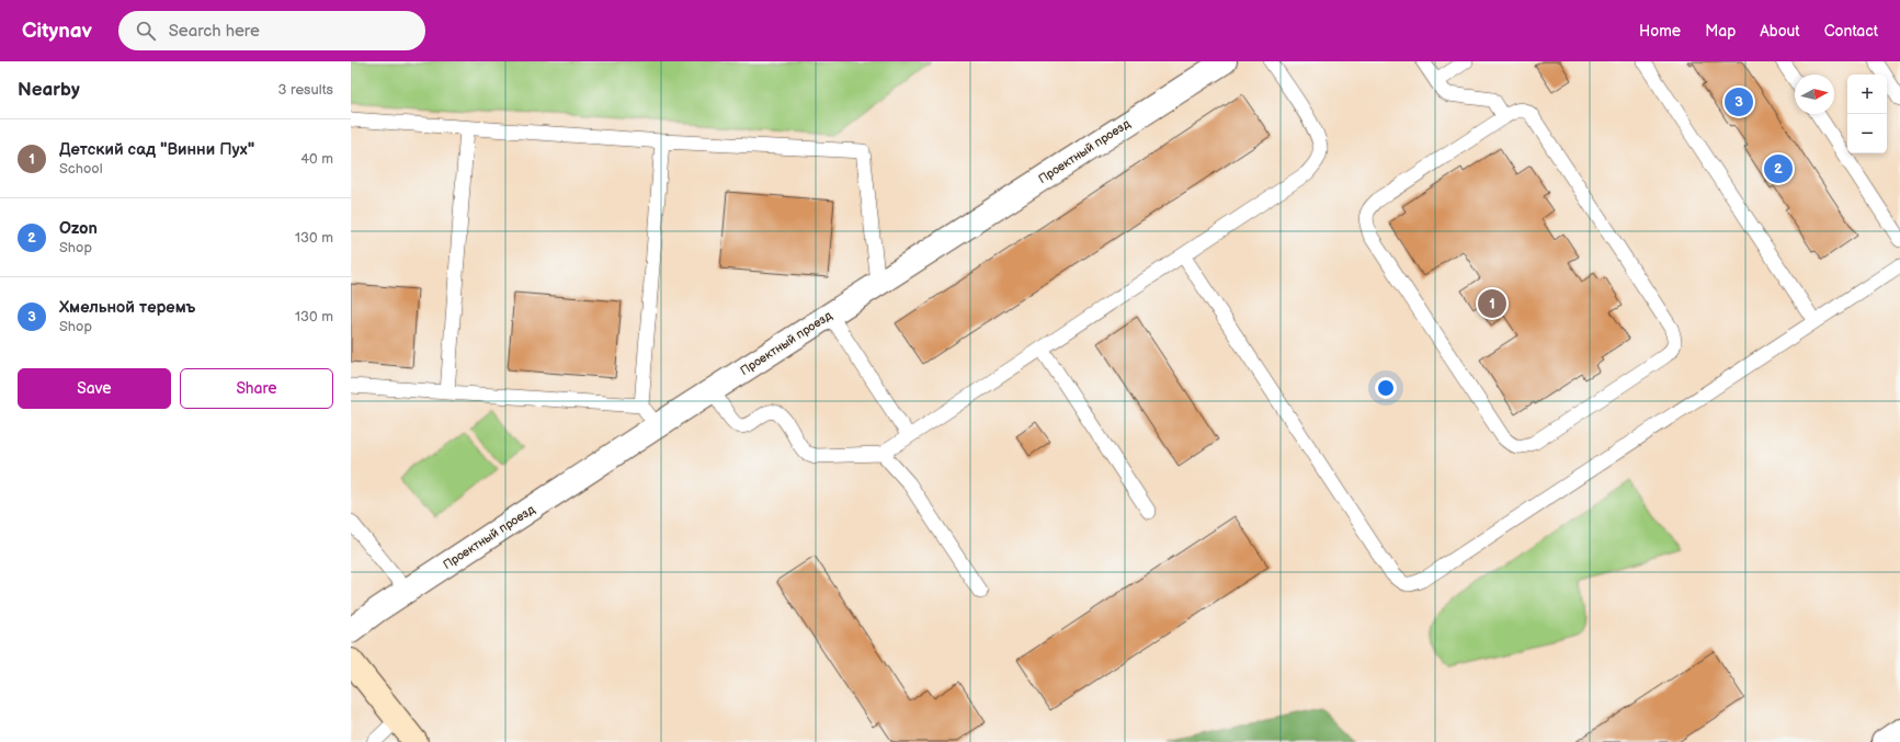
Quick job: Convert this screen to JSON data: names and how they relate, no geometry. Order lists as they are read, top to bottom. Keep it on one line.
{"streets":{"street":["Проектный проезд"]},"north":"right","page":{"header":"Citynav","search":"Search here","nav":["Home","Map","About","Contact"],"heading":["Nearby","3 results"],"map_buttons":["+","−"],"pins":["3","2","1"],"list":[{"mark":"1","name":"Детский сад \"Винни Пух\"","note":"School","value":"40 m"},{"mark":"2","name":"Ozon","note":"Shop","value":"130 m"},{"mark":"3","name":"Хмельной теремъ","note":"Shop","value":"130 m"}],"buttons":["Save","Share"]}}
